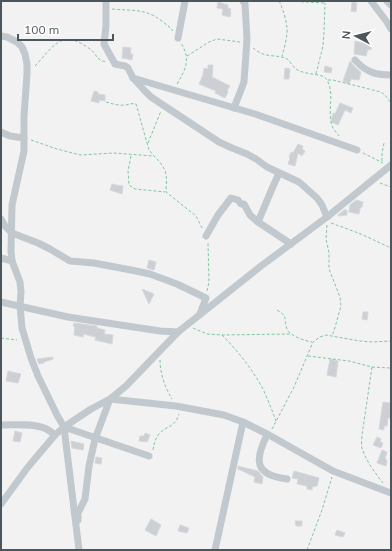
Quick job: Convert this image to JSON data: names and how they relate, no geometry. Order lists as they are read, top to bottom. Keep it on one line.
{"scale_bar":"100 m","north":"left"}
